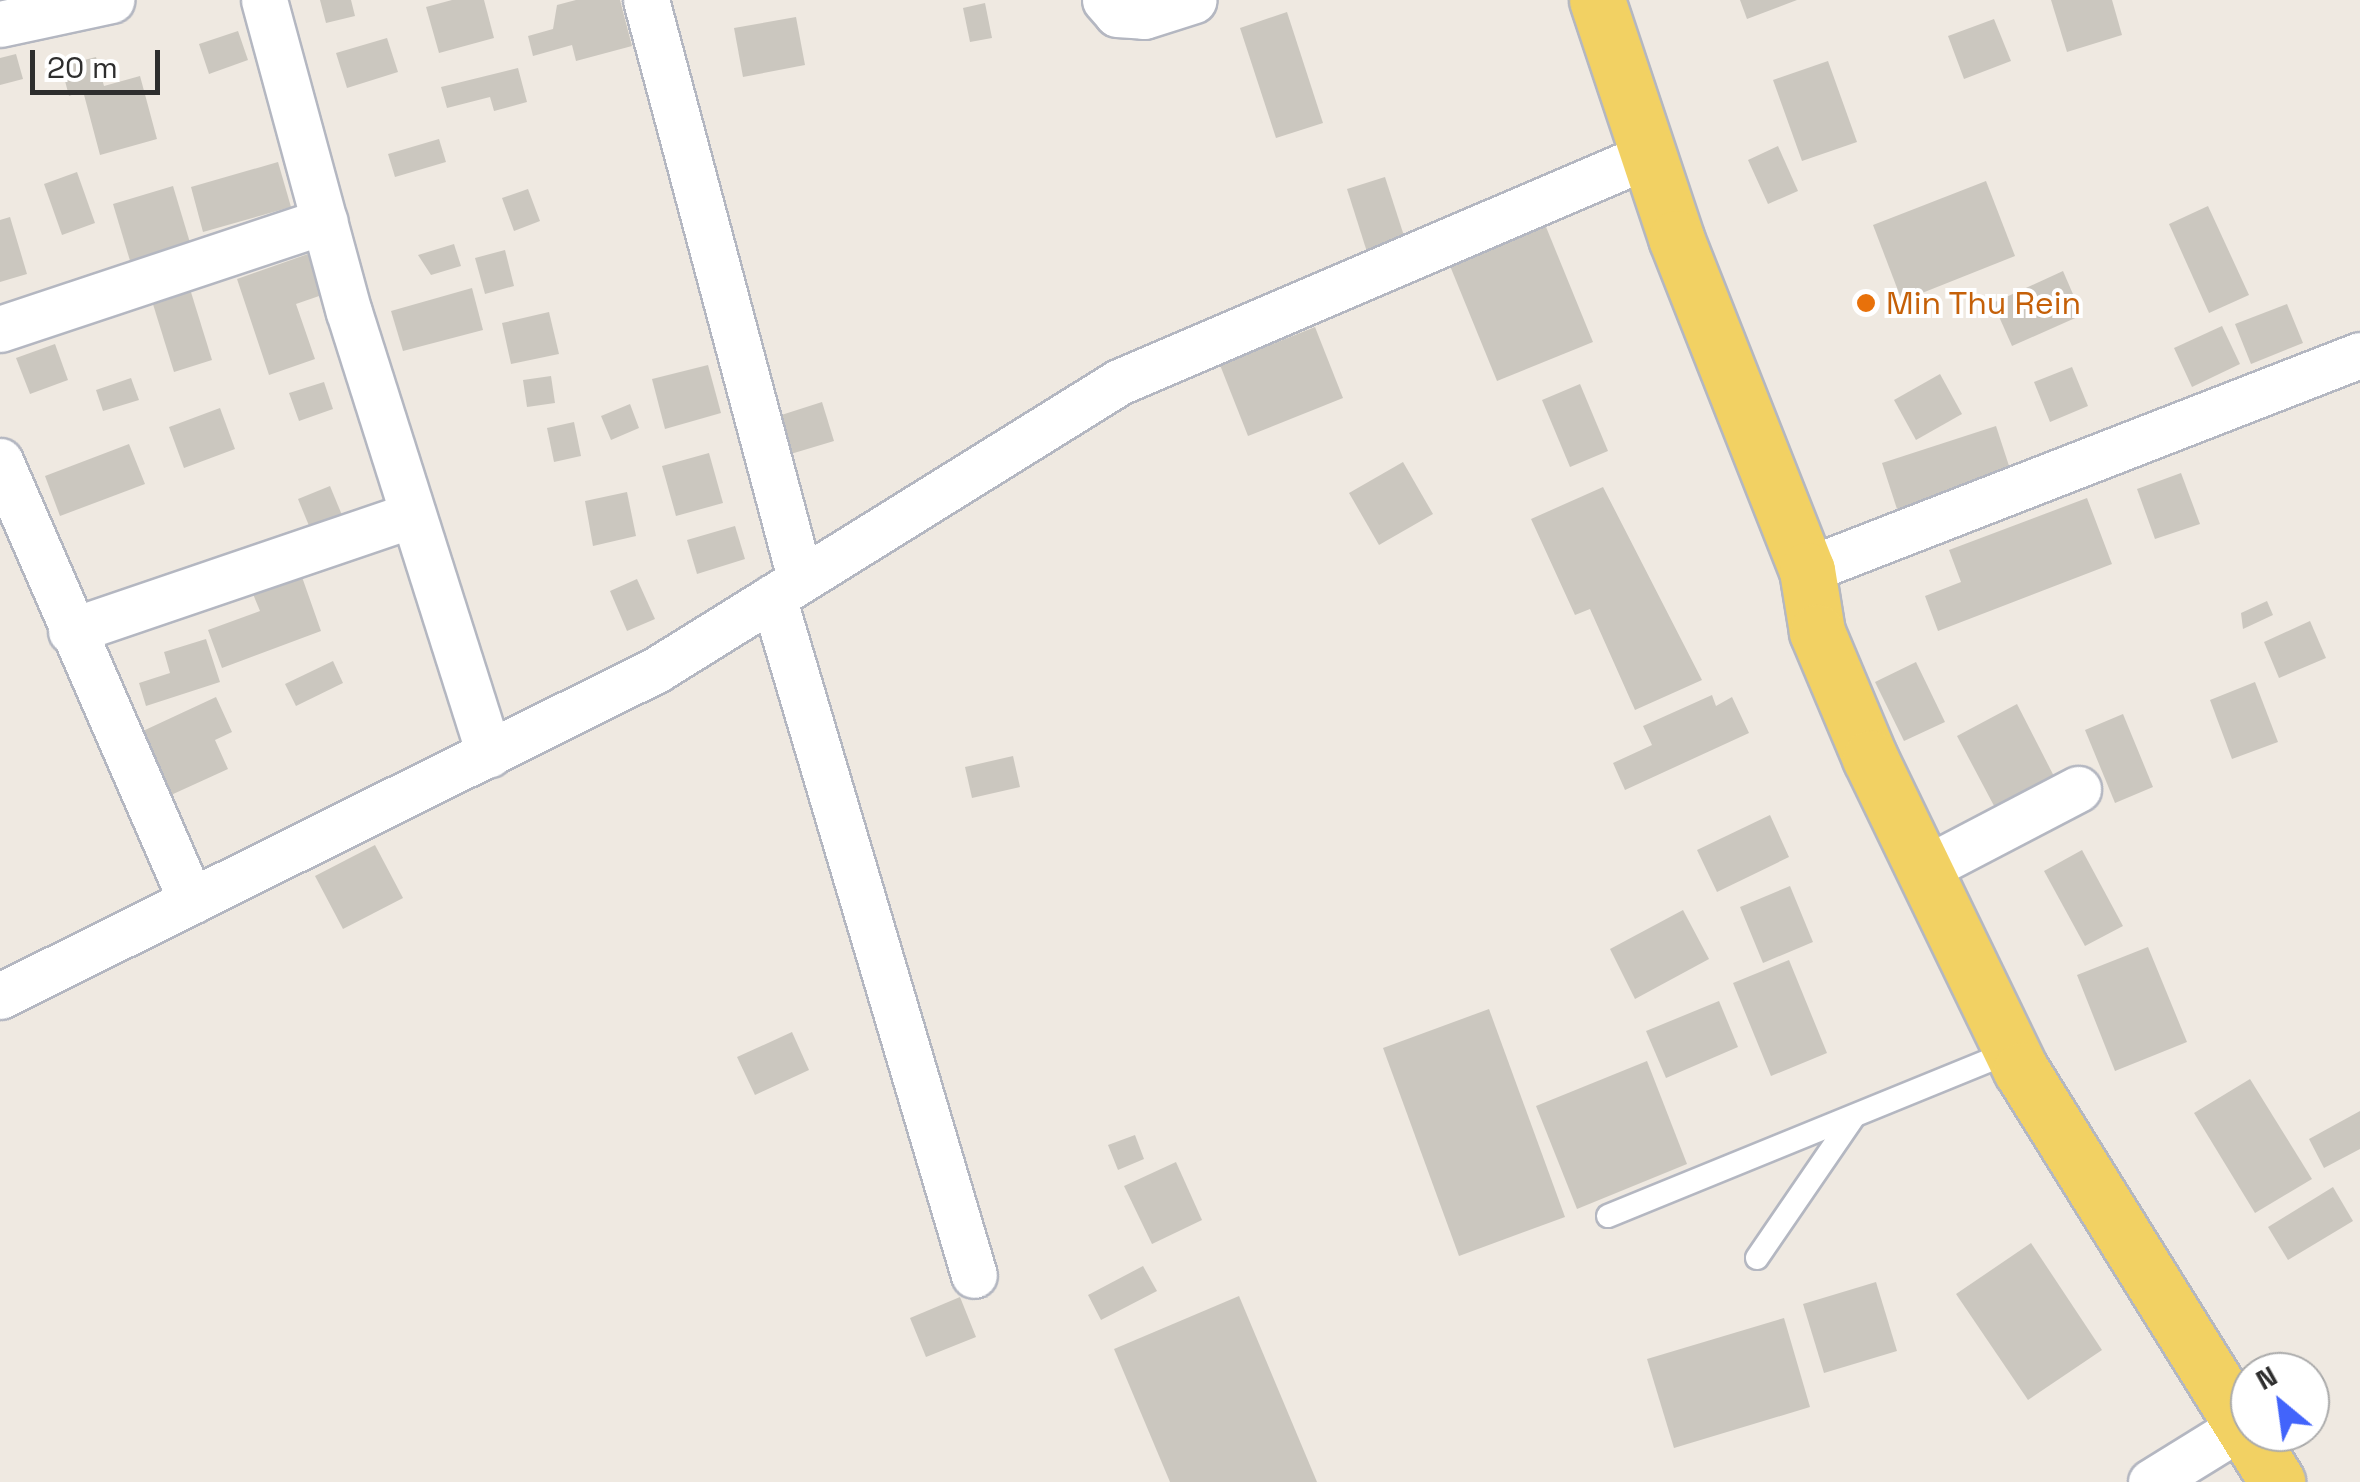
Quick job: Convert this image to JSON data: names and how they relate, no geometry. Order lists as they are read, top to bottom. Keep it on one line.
{"places":["Min Thu Rein"],"scale_bar":"20 m","north":"top left"}
